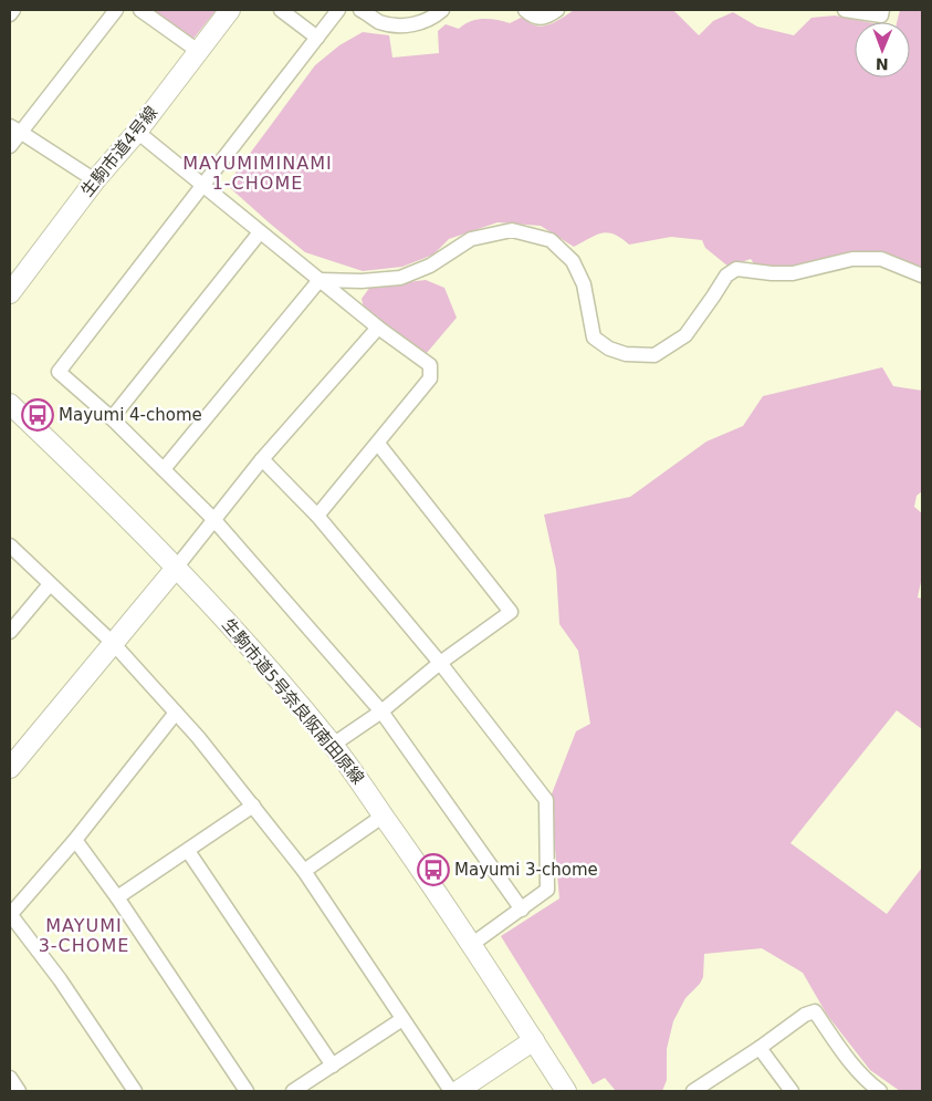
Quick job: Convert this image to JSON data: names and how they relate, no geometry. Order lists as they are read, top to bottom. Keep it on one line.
{"streets":{"street":["生駒市道4号線","生駒市道5号奈良阪南田原線"]},"districts":["MAYUMIMINAMI 1-CHOME","MAYUMI 3-CHOME"],"places":{"bus stop":["Mayumi 4-chome","Mayumi 3-chome"]},"north":"bottom"}
